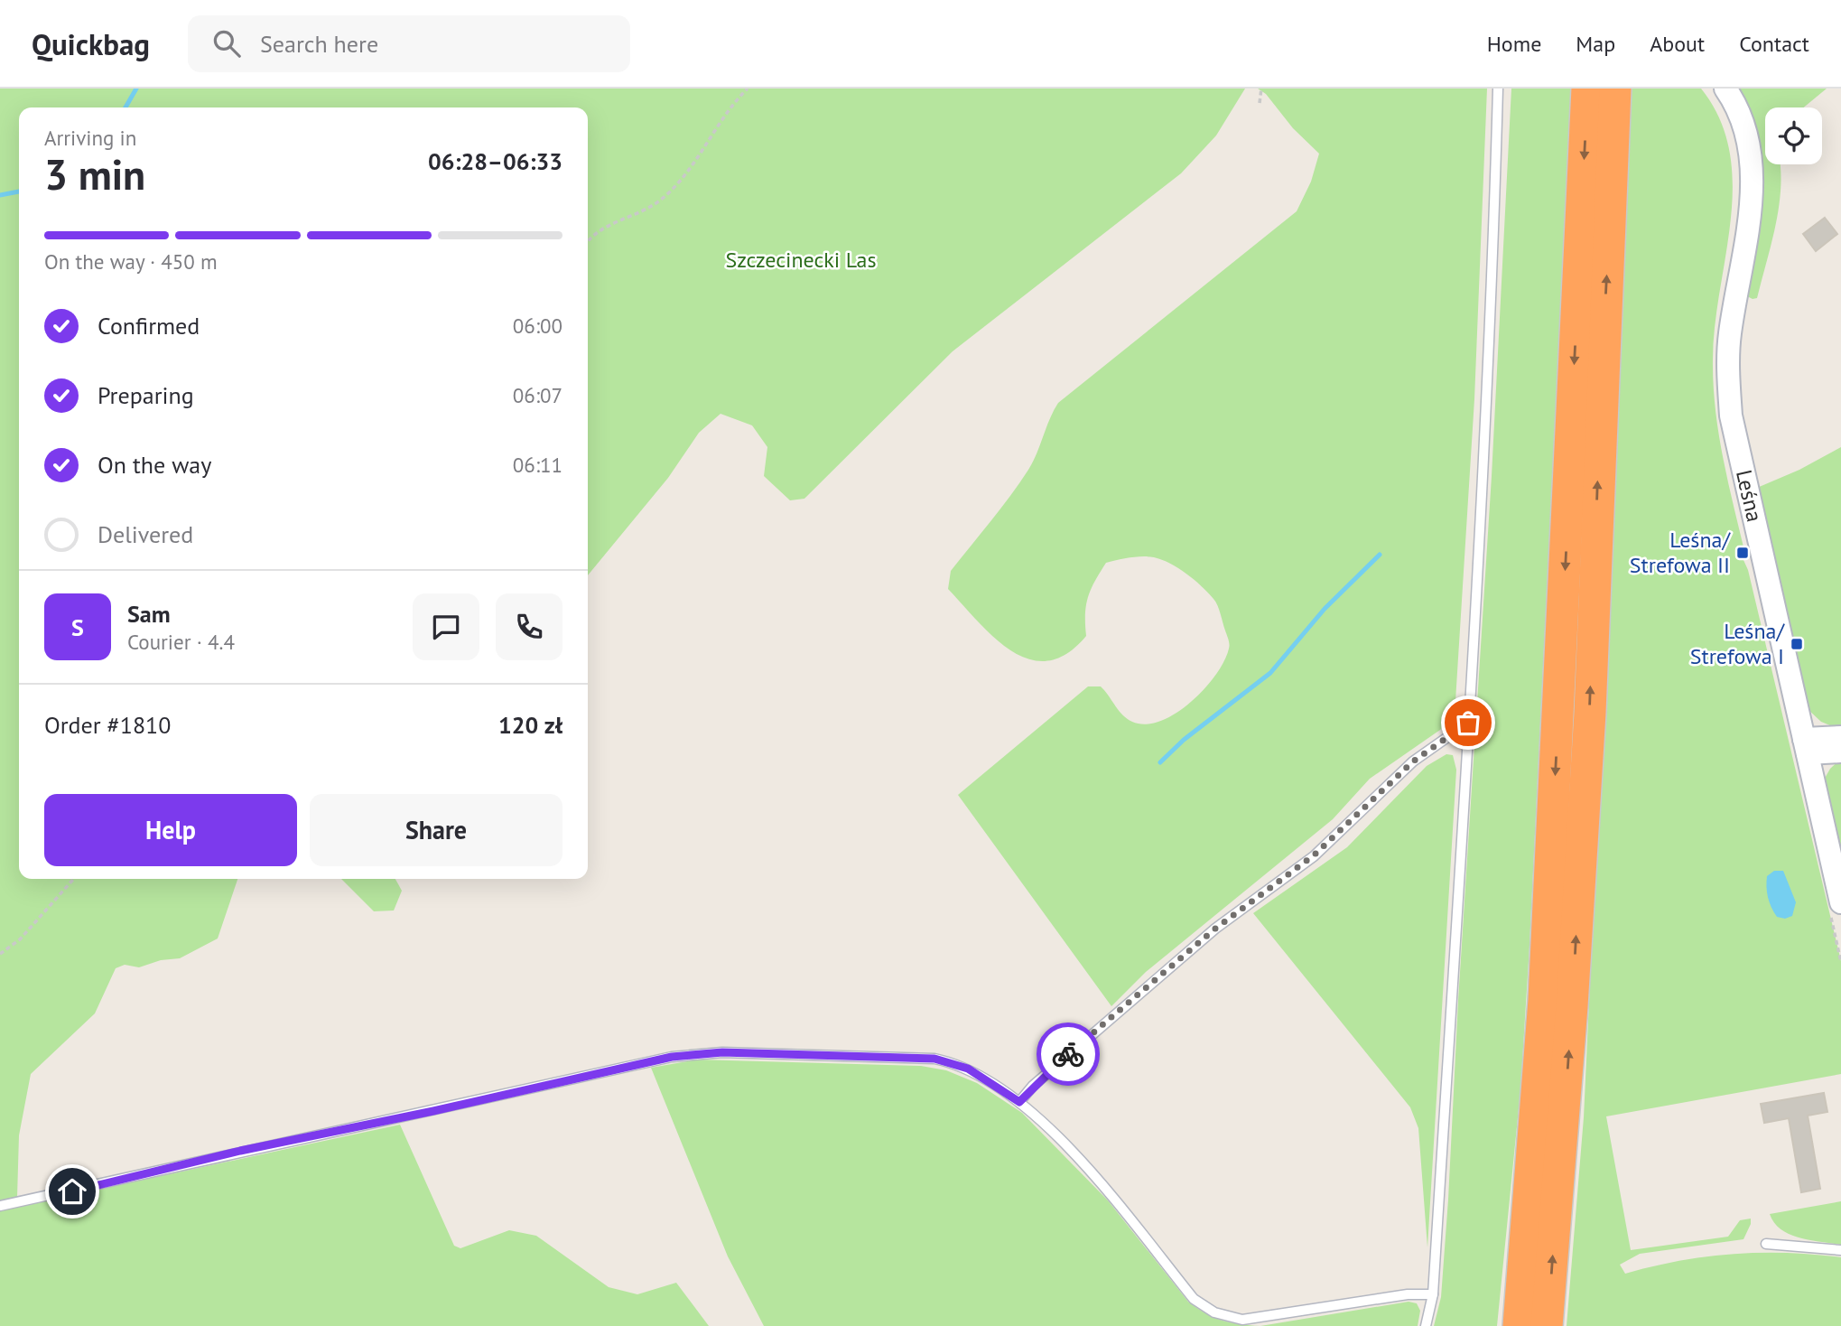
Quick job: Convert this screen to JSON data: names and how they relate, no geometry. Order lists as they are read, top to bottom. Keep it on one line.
{"streets":{"street":["Leśna"]},"parks":["Szczecinecki Las"],"places":{"transit":["Leśna/ Strefowa II","Leśna/ Strefowa I"]},"page":{"header":"Quickbag","search":"Search here","nav":["Home","Map","About","Contact"],"heading":["3 min","Arriving in","06:28–06:33"],"panel":["Sam","Courier · 4.4","Order #1810","120 zł"],"bar":"On the way · 450 m","list":[["Confirmed","06:00"],["Preparing","06:07"],["On the way","06:11"],"Delivered"],"round":"S","buttons":["Help","Share"]}}
